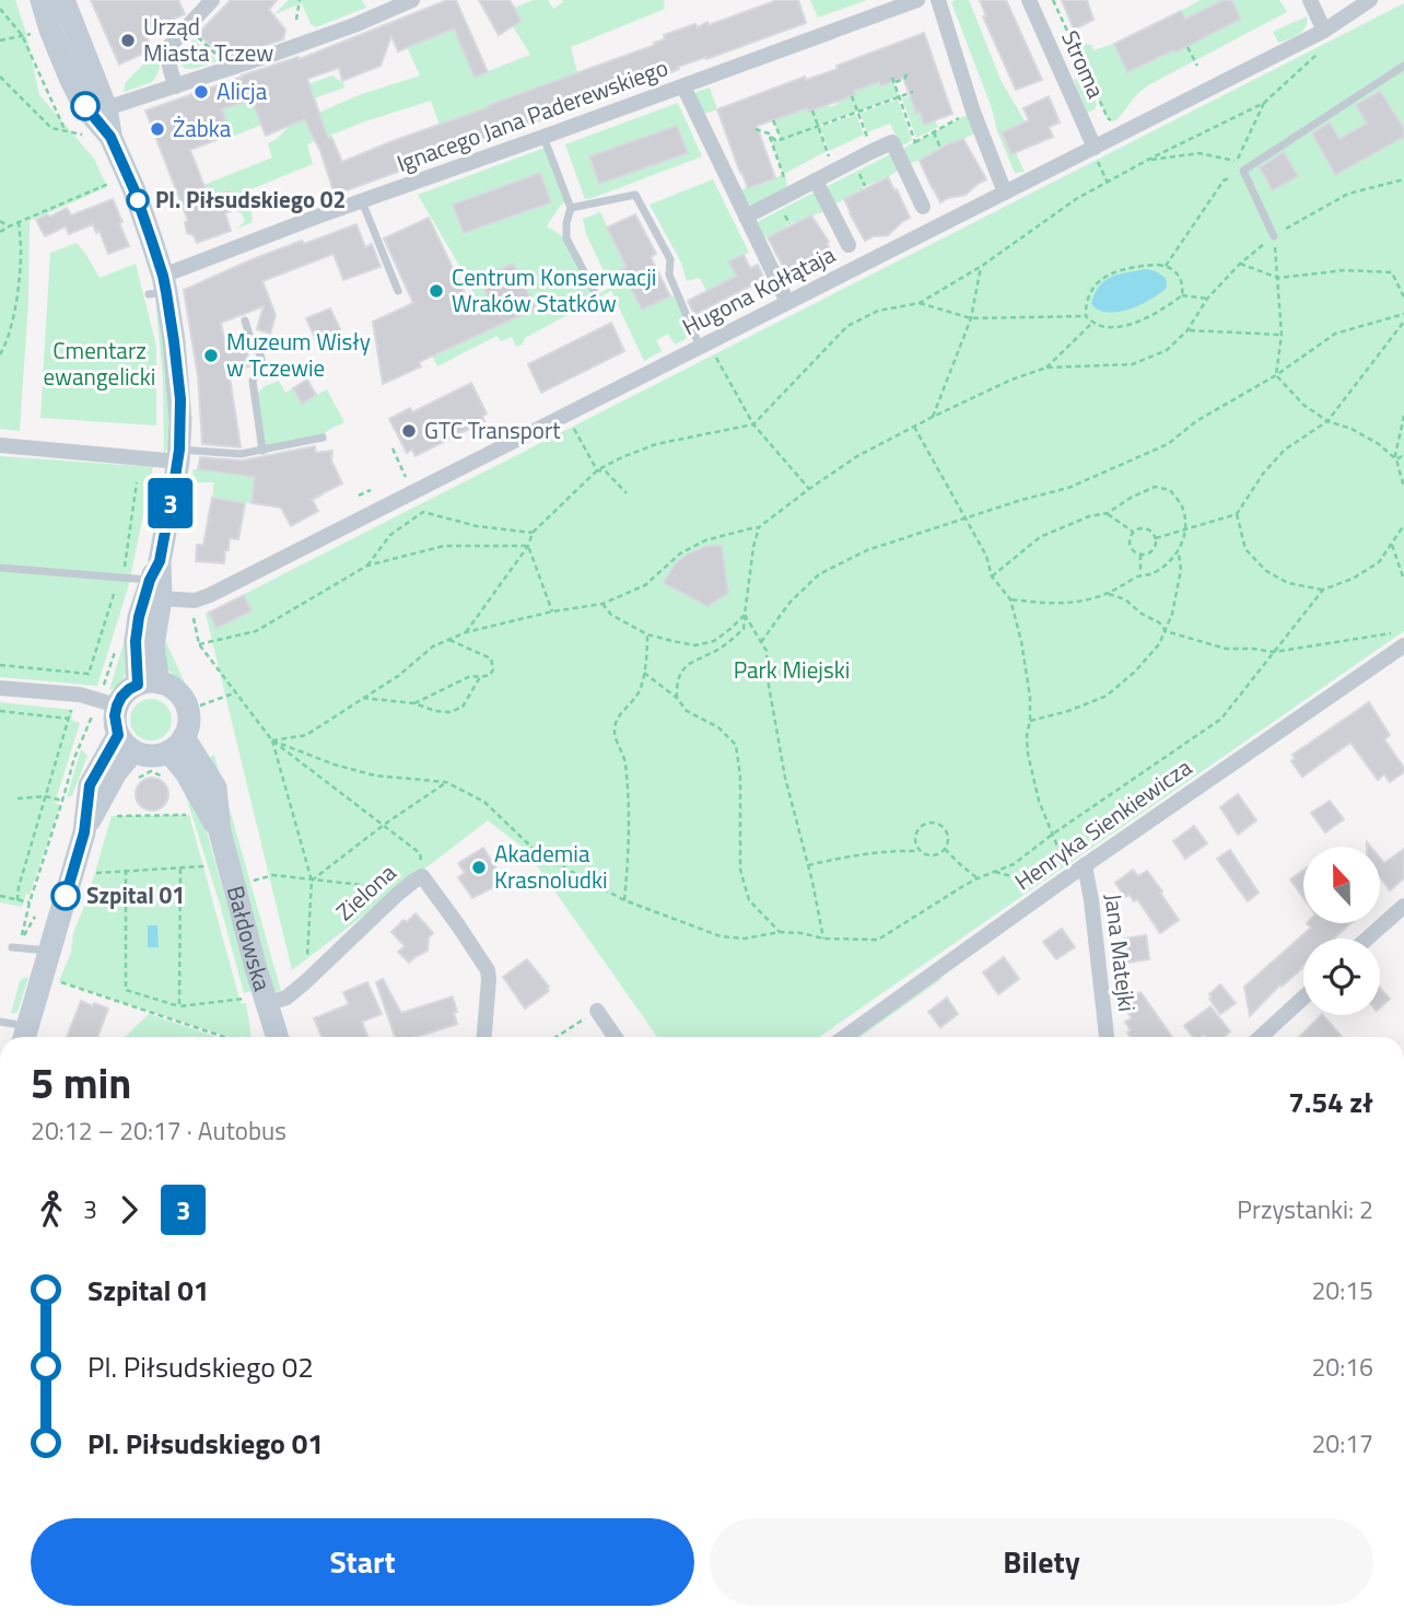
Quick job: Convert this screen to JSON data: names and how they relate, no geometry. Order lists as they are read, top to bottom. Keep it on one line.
{"streets":{"street":["Stroma","Ignacego Jana Paderewskiego","Hugona Kołłątaja","Henryka Sienkiewicza","Zielona","Bałdowska","Jana Matejki"]},"crossings":[["Stroma","Hugona Kołłątaja"],["Henryka Sienkiewicza","Jana Matejki"],["Zielona","Bałdowska"]],"parks":["Cmentarz ewangelicki","Park Miejski"],"places":["Urząd Miasta Tczew","Alicja","Żabka","Pl. Piłsudskiego 02","Centrum Konserwacji Wraków Statków","Muzeum Wisły w Tczewie","GTC Transport","Akademia Krasnoludki","Szpital 01"],"lines":["bus line 3"],"north":"top","page":{"on_map":"3","heading":["5 min","20:12 – 20:17 · Autobus","7.54 zł"],"legs":["3","3","Przystanki: 2"],"list":[{"name":"Szpital 01","value":"20:15"},{"name":"Pl. Piłsudskiego 02","value":"20:16"},{"name":"Pl. Piłsudskiego 01","value":"20:17"}],"buttons":["Start","Bilety"]}}
